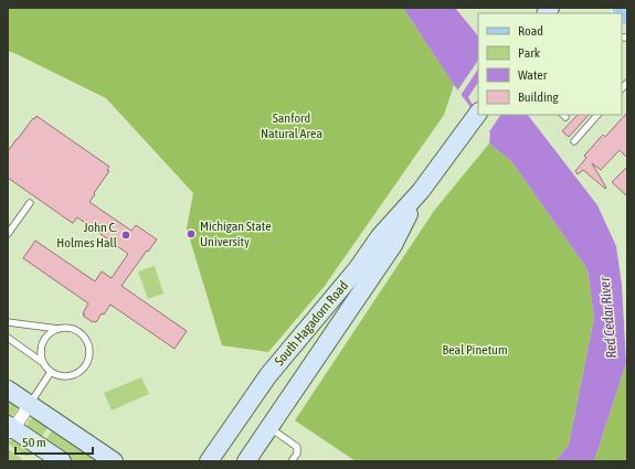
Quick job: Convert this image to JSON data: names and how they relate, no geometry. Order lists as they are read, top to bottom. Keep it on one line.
{"streets":{"street":["South Hagadorn Road"]},"water":["Red Cedar River"],"parks":["Sanford Natural Area","Beal Pinetum"],"places":["Michigan State University","John C. Holmes Hall"],"legend":["Road","Park","Water","Building"],"scale_bar":"50 m"}
